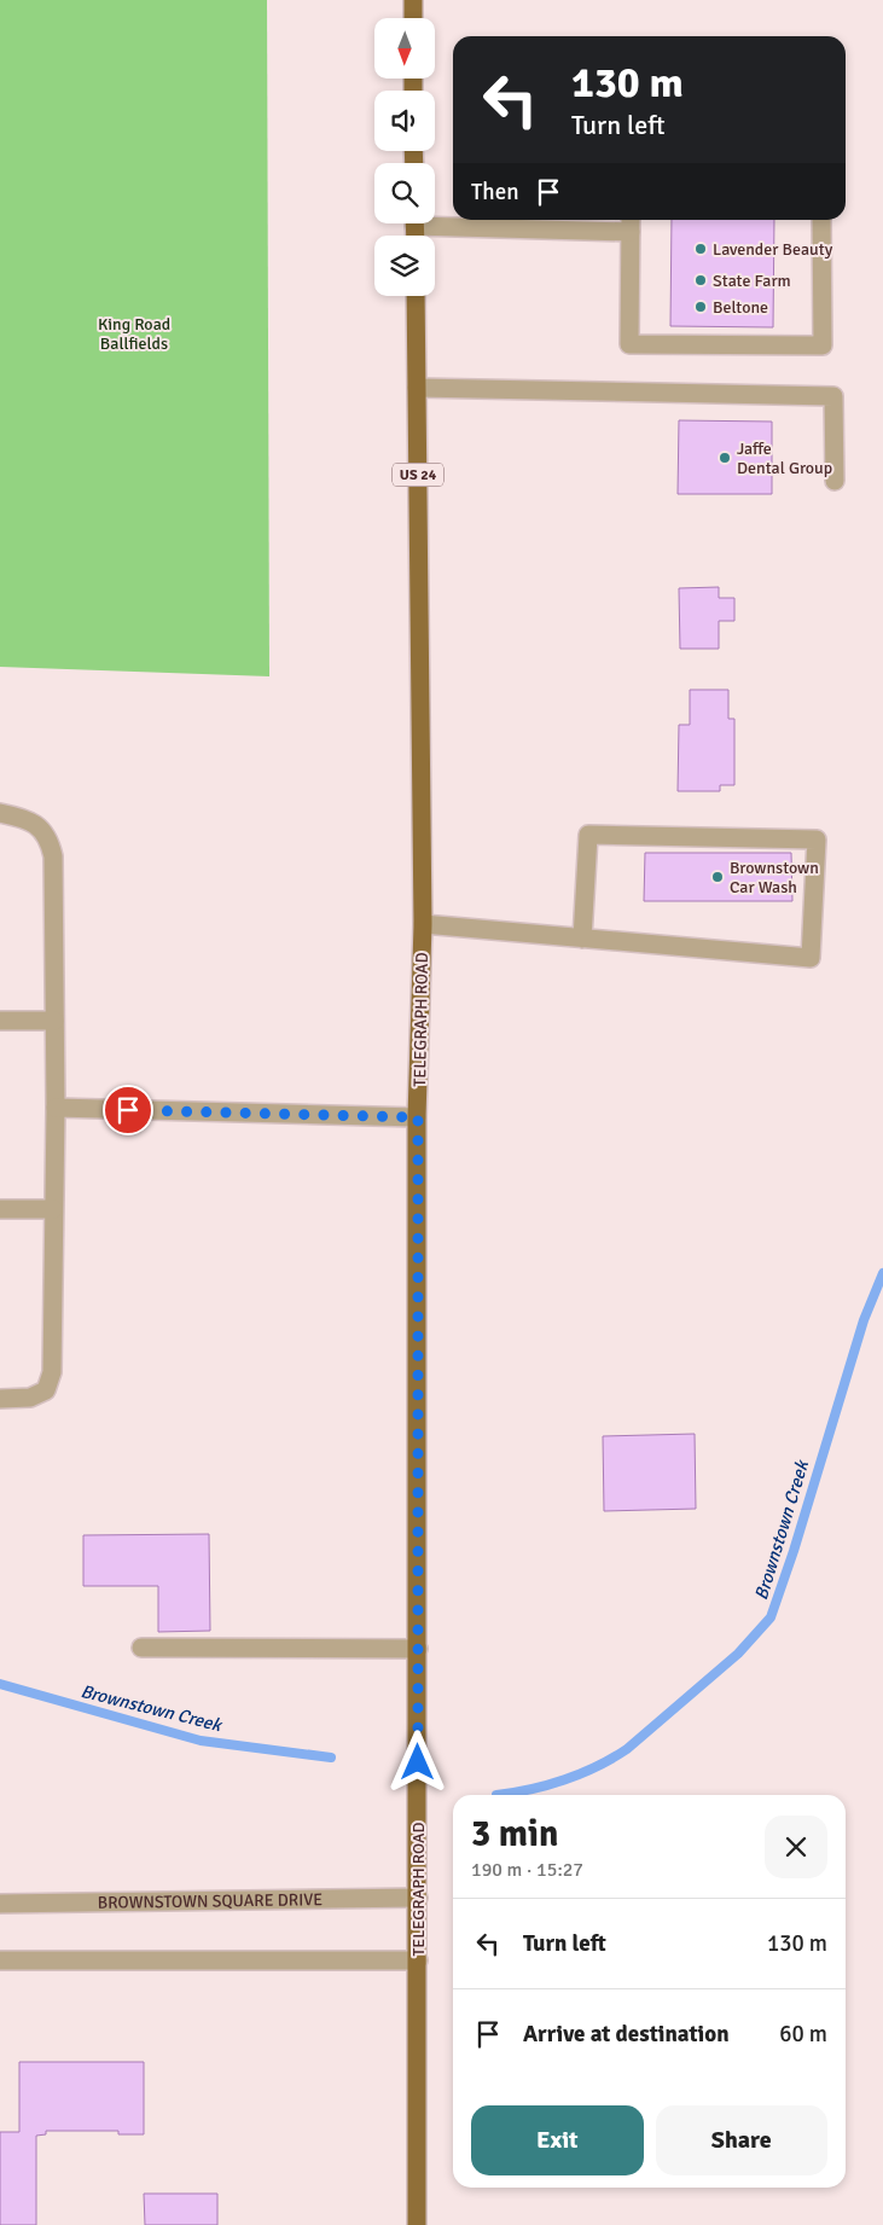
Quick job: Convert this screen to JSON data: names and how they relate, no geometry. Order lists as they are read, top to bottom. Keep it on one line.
{"streets":{"main road":["US 24","TELEGRAPH ROAD"],"street":["BROWNSTOWN SQUARE DRIVE"]},"crossings":[["TELEGRAPH ROAD","BROWNSTOWN SQUARE DRIVE"]],"water":["Brownstown Creek"],"parks":["King Road Ballfields"],"places":["Lavender Beauty","State Farm","Beltone","Jaffe Dental Group","Brownstown Car Wash"],"north":"bottom","page":{"turn":["130 m","Turn left"],"then":"Then","heading":["3 min","190 m · 15:27"],"list":[{"name":"Turn left","value":"130 m"},{"name":"Arrive at destination","value":"60 m"}],"buttons":["Exit","Share"]}}
